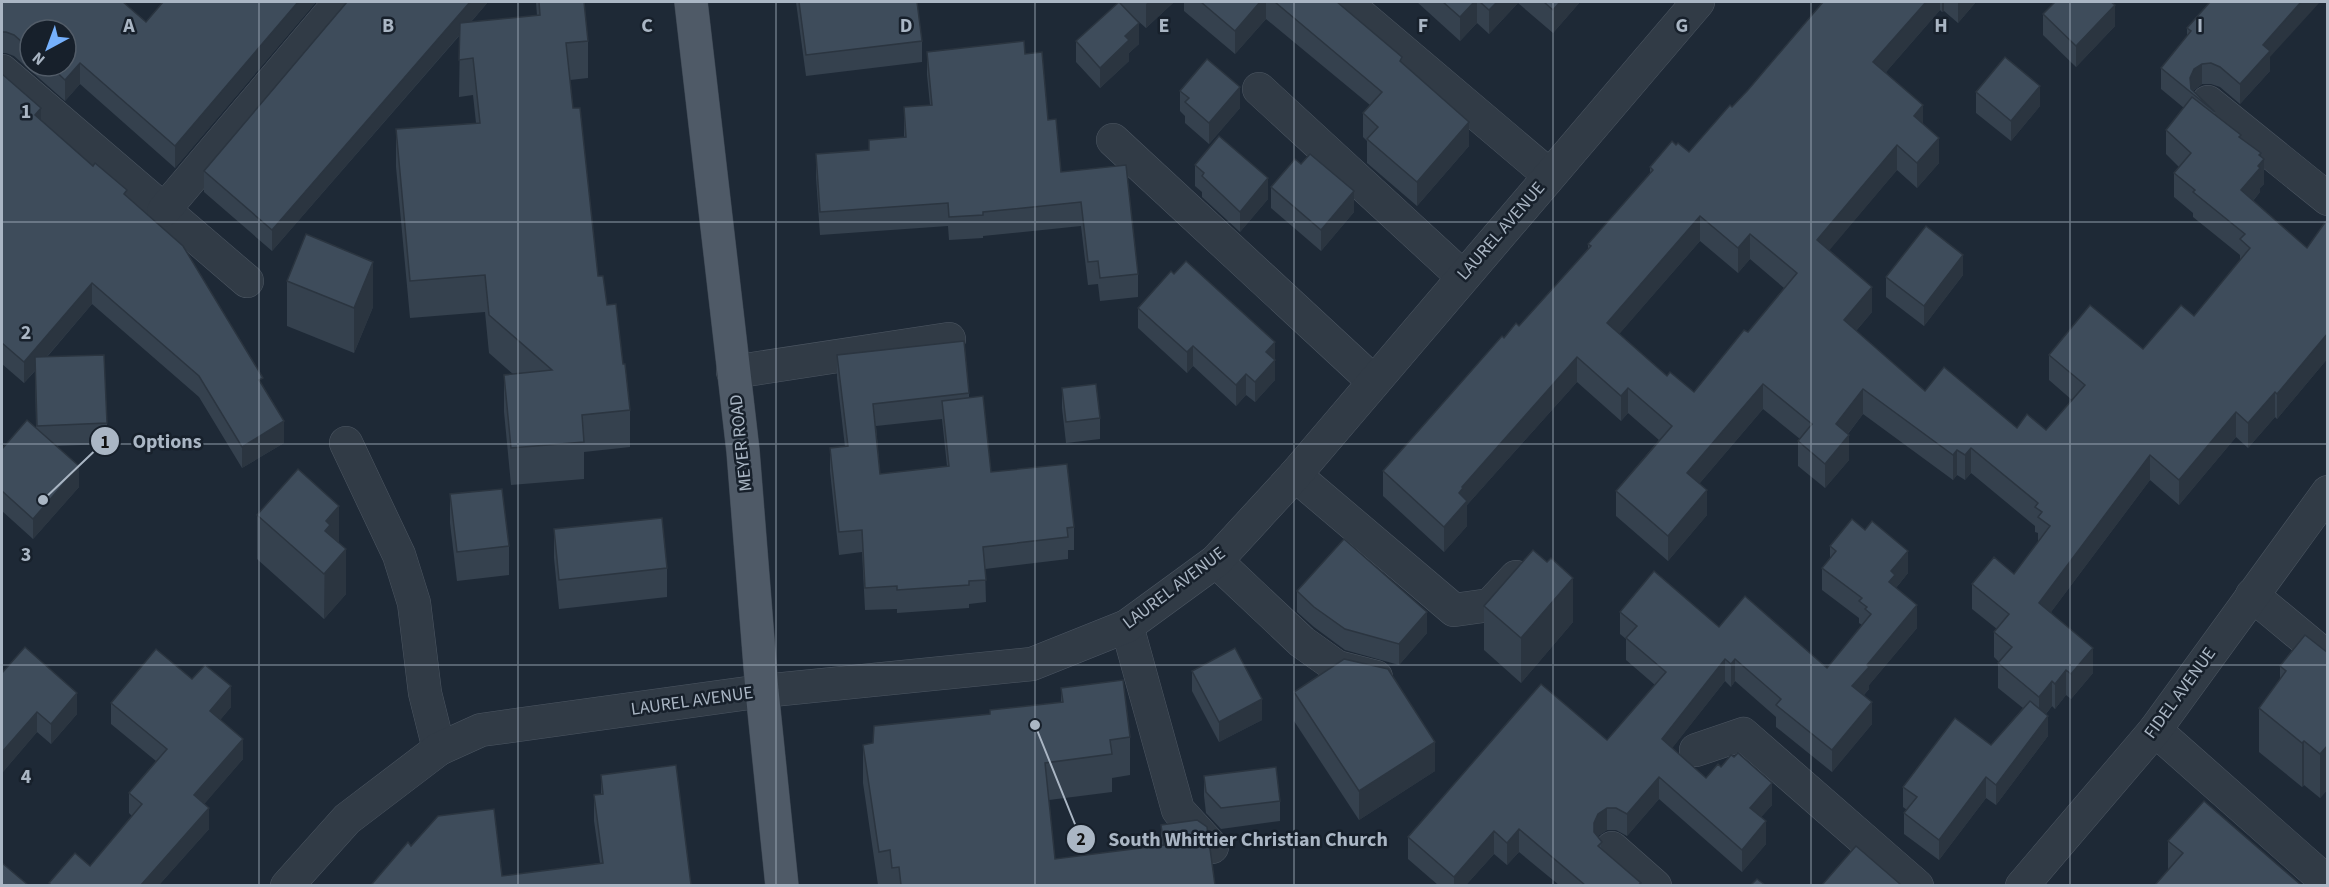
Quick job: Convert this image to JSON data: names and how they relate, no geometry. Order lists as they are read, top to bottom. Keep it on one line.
{"streets":{"main road":["MEYER ROAD"],"street":["LAUREL AVENUE","FIDEL AVENUE"]},"crossings":[["LAUREL AVENUE","MEYER ROAD"]],"places":["Options","South Whittier Christian Church"],"north":"bottom left","grid":{"columns":["A","B","C","D","E","F","G","H","I"],"rows":["1","2","3","4"]}}
